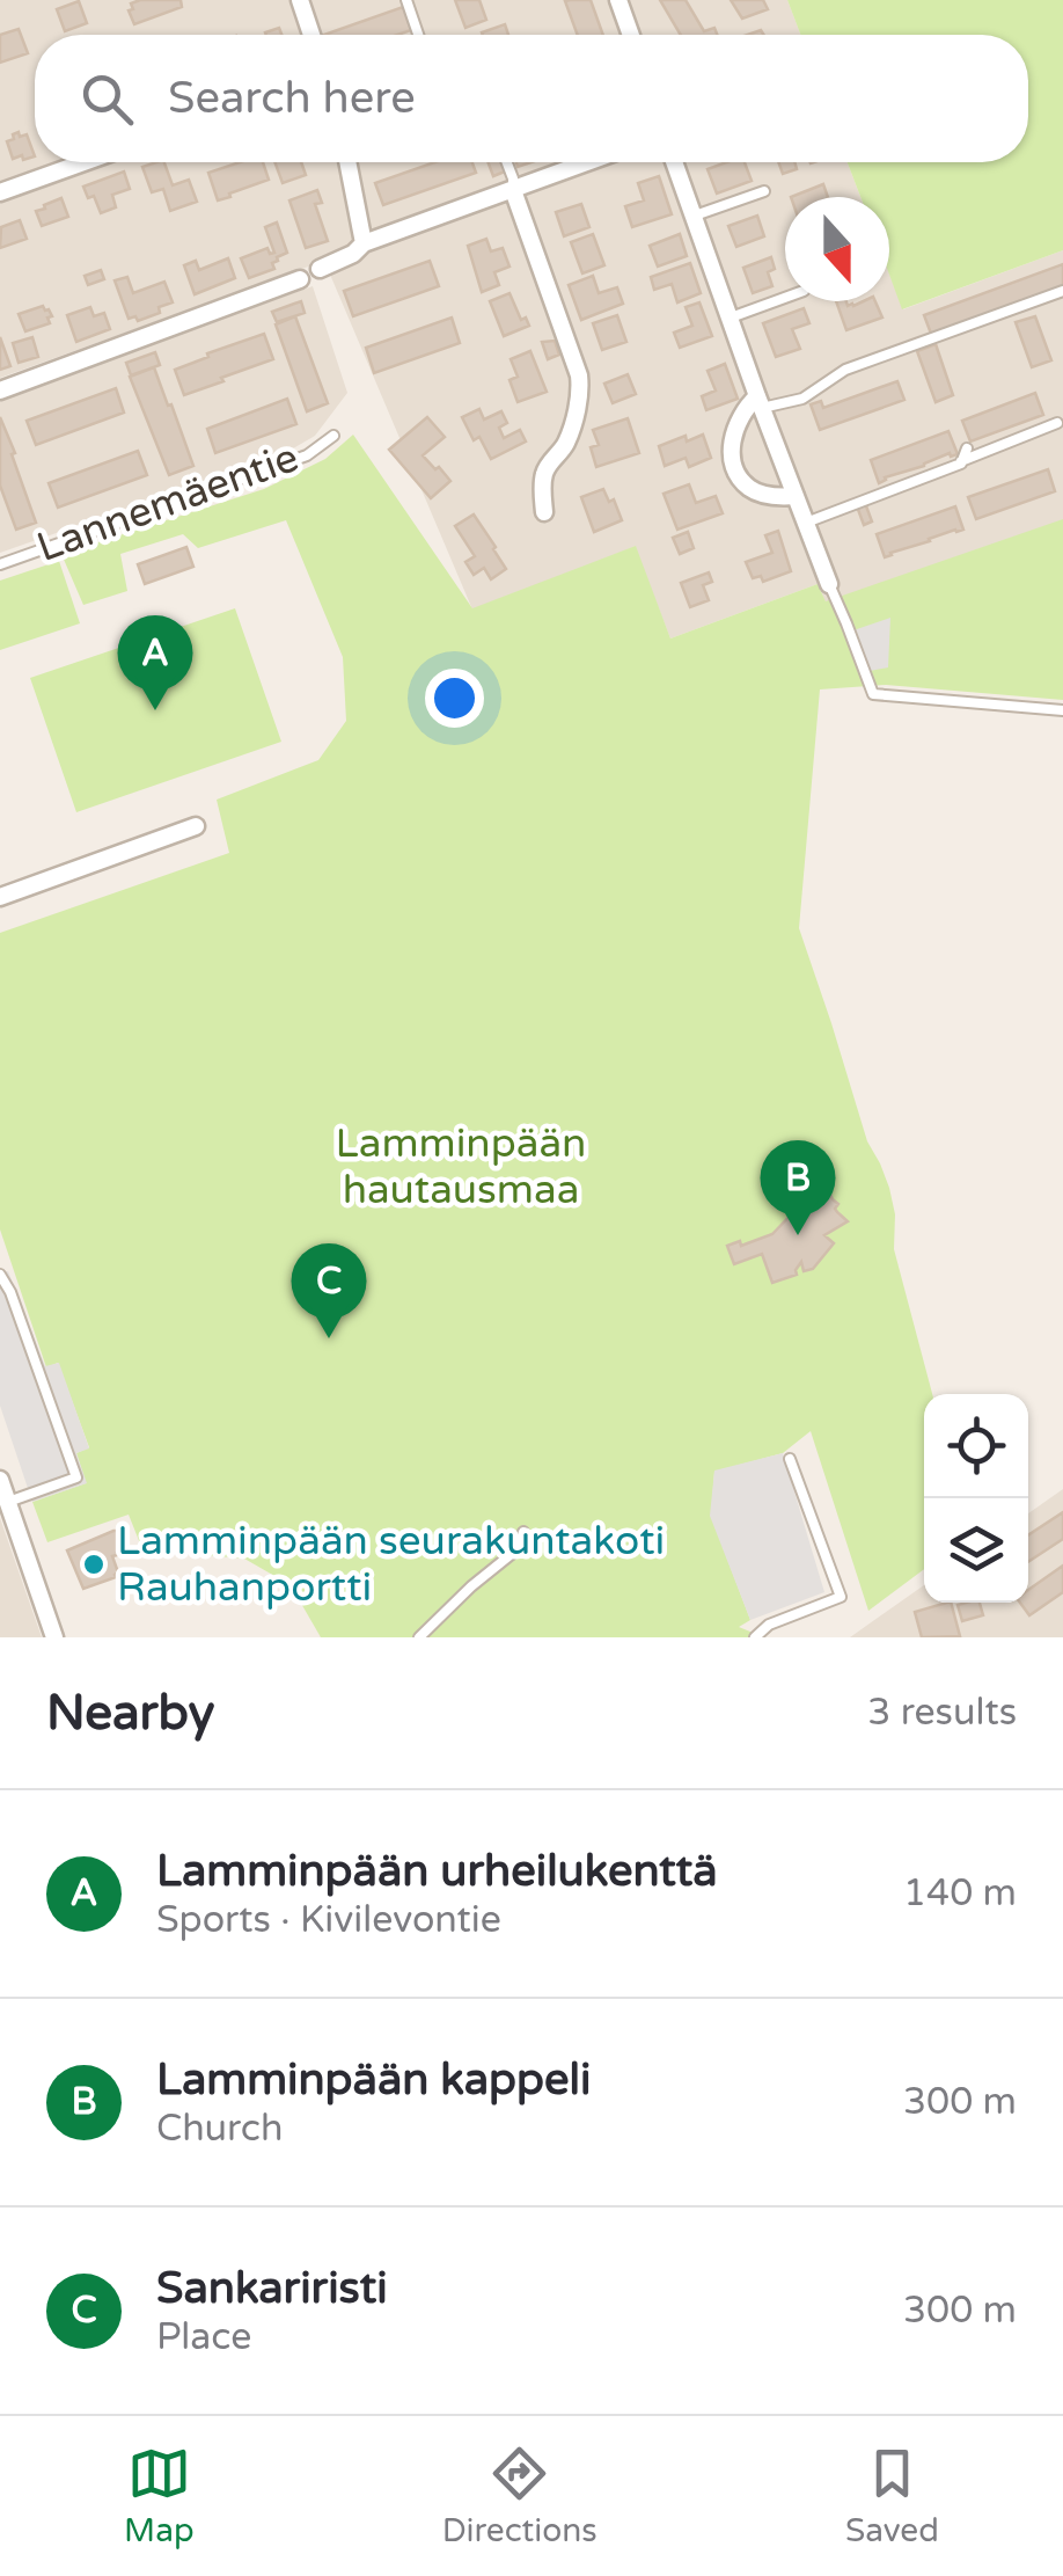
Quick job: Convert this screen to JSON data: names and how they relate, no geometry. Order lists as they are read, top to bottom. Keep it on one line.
{"streets":{"lane":["Lannemäentie"]},"parks":["Lamminpään hautausmaa"],"places":["Lamminpään seurakuntakoti Rauhanportti"],"north":"bottom","page":{"search":"Search here","pins":["A","B","C"],"heading":["Nearby","3 results"],"list":[{"mark":"A","name":"Lamminpään urheilukenttä","note":"Sports · Kivilevontie","value":"140 m"},{"mark":"B","name":"Lamminpään kappeli","note":"Church","value":"300 m"},{"mark":"C","name":"Sankariristi","note":"Place","value":"300 m"}],"nav":["Map","Directions","Saved"]}}
